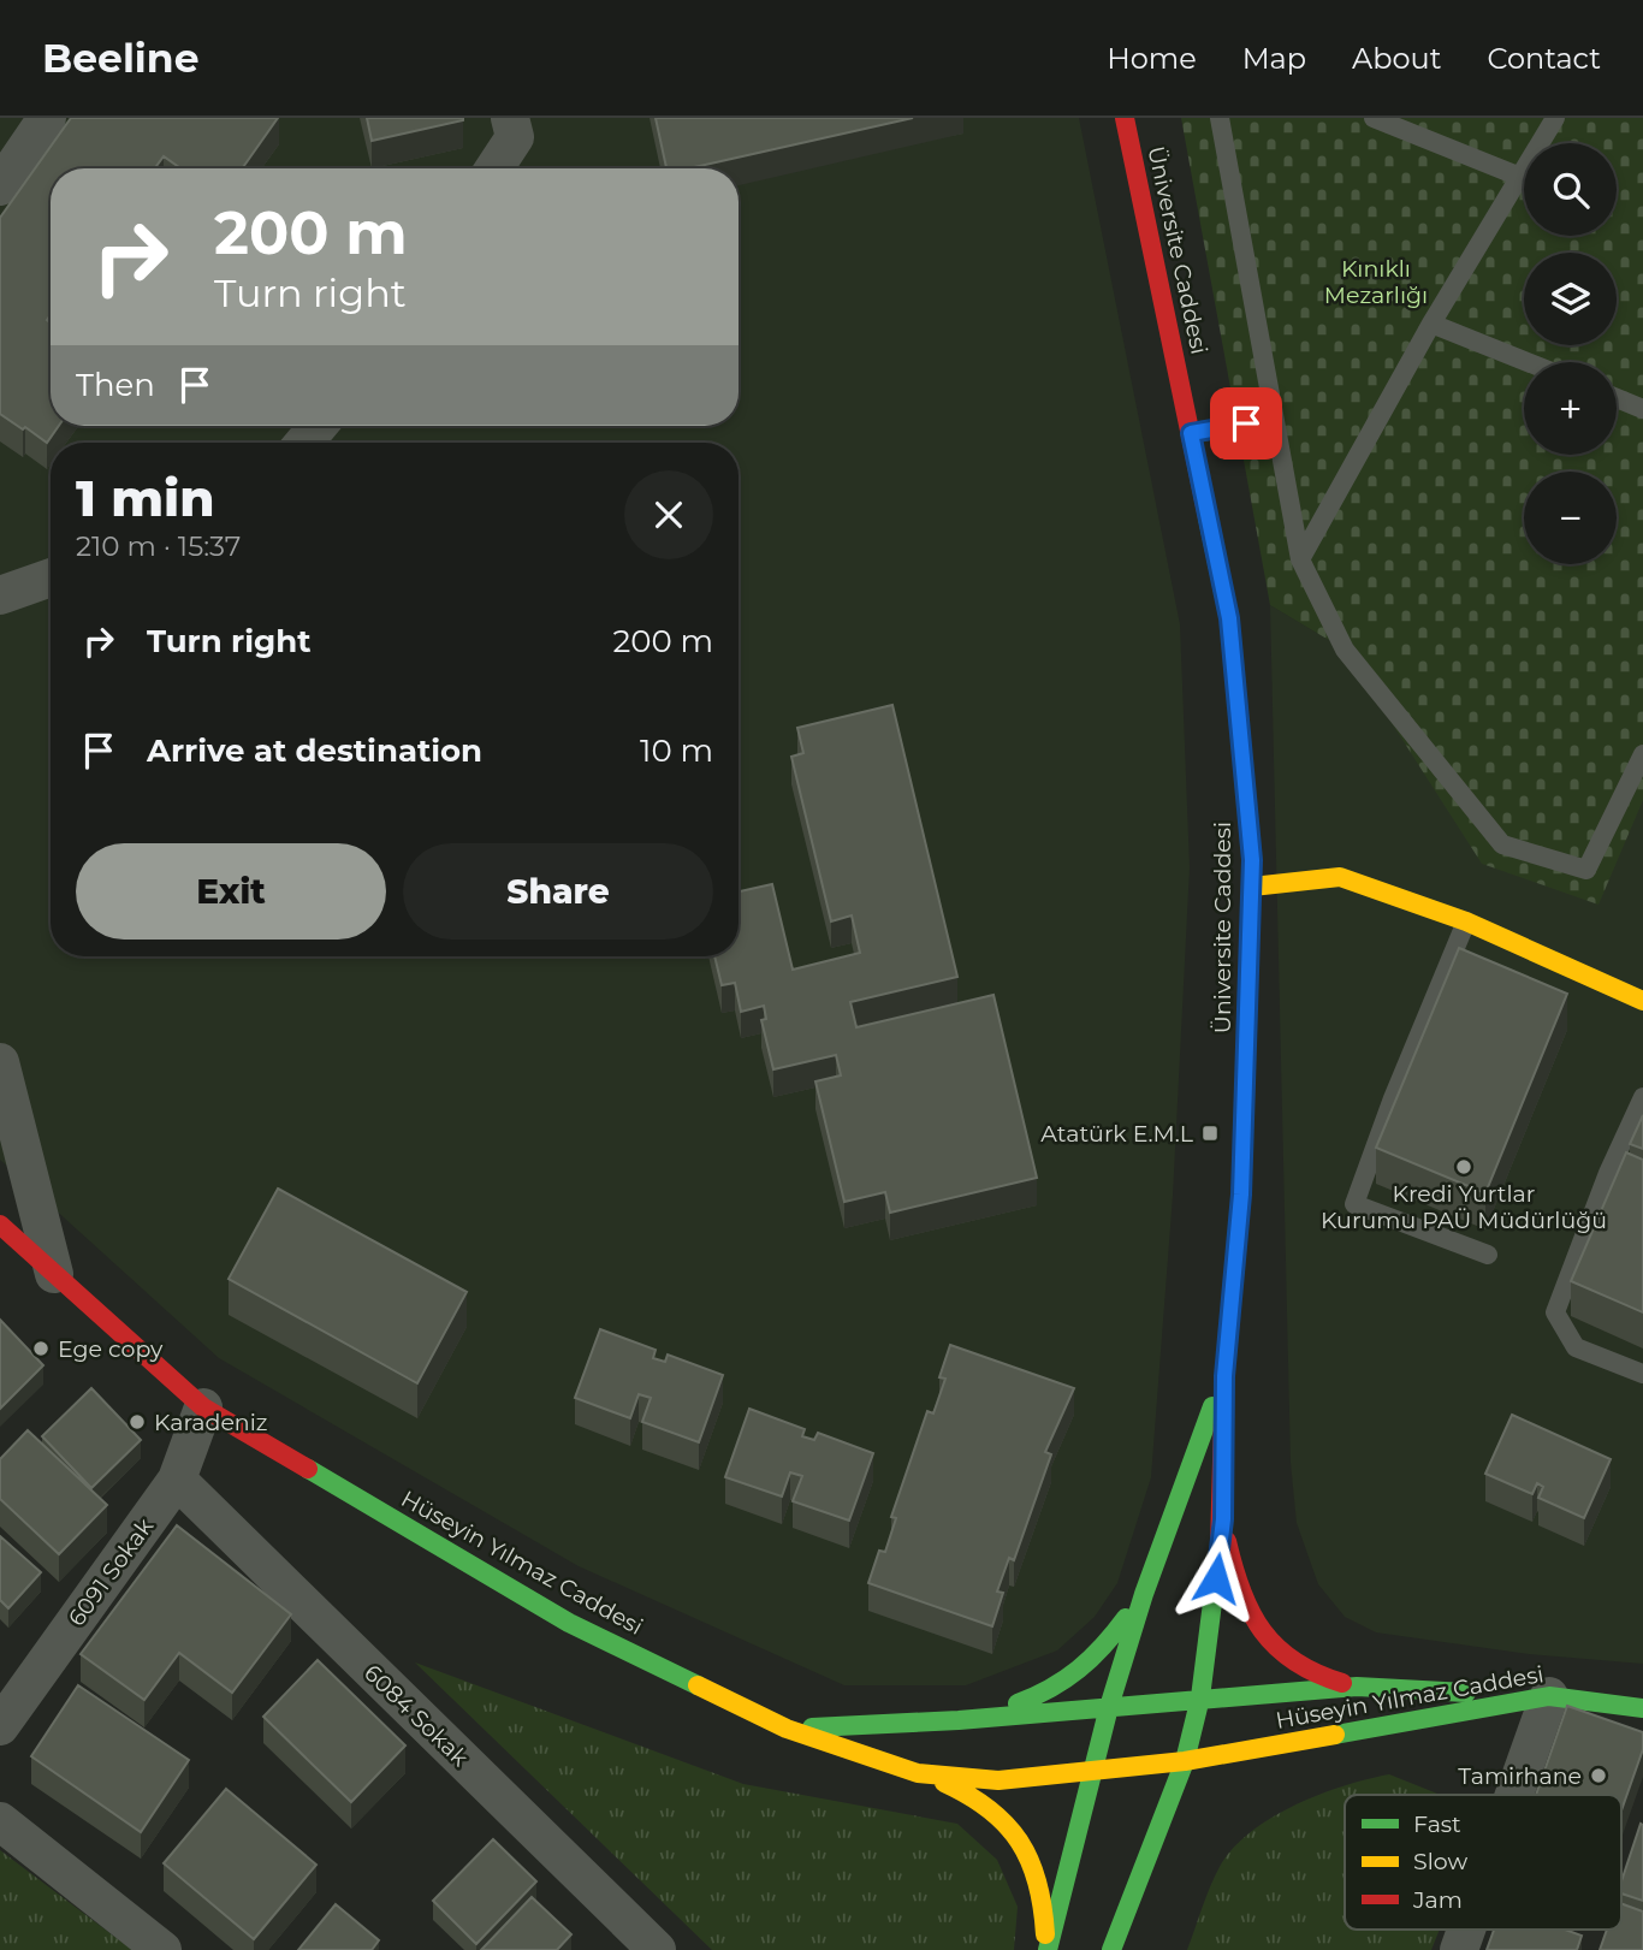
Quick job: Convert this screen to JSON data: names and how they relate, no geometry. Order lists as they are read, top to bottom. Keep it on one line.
{"streets":{"street":["Üniversite Caddesi","Hüseyin Yılmaz Caddesi","6091 Sokak","6084 Sokak"]},"crossings":[["Üniversite Caddesi","Hüseyin Yılmaz Caddesi"],["Hüseyin Yılmaz Caddesi","6091 Sokak"],["6091 Sokak","6084 Sokak"]],"parks":["Kınıklı Mezarlığı"],"places":{"transit":["Atatürk E.M.L"],"other":["Kredi Yurtlar Kurumu PAÜ Müdürlüğü","Ege copy","Karadeniz","Tamirhane"]},"legend":["Fast","Slow","Jam"],"page":{"header":"Beeline","nav":["Home","Map","About","Contact"],"map_buttons":["+","−"],"turn":["200 m","Turn right"],"then":"Then","heading":["1 min","210 m · 15:37"],"list":[{"name":"Turn right","value":"200 m"},{"name":"Arrive at destination","value":"10 m"}],"buttons":["Exit","Share"]}}
